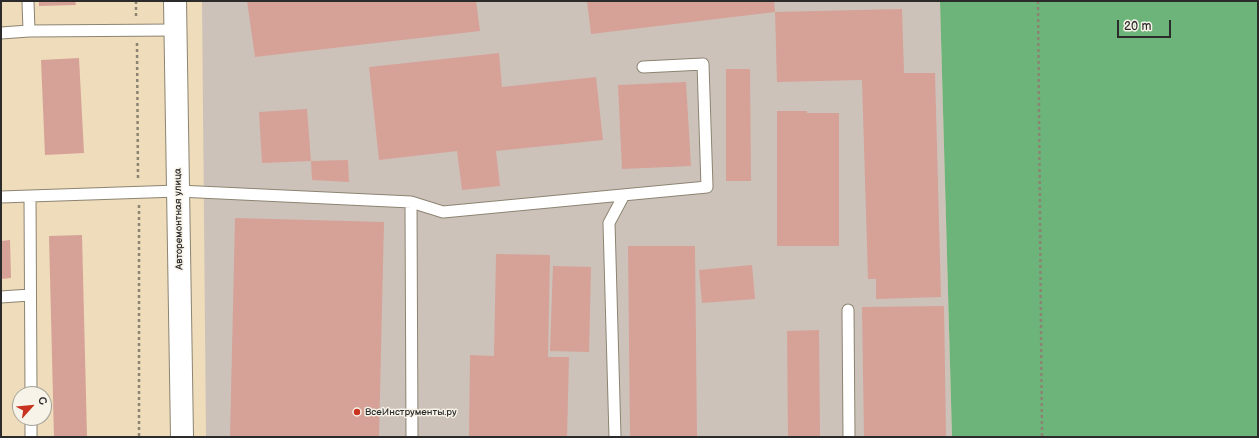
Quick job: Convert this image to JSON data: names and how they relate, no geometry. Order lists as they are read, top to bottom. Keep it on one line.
{"streets":{"street":["Авторемонтная улица"]},"places":["ВсеИнструменты.ру"],"scale_bar":"20 m","north":"top right"}
